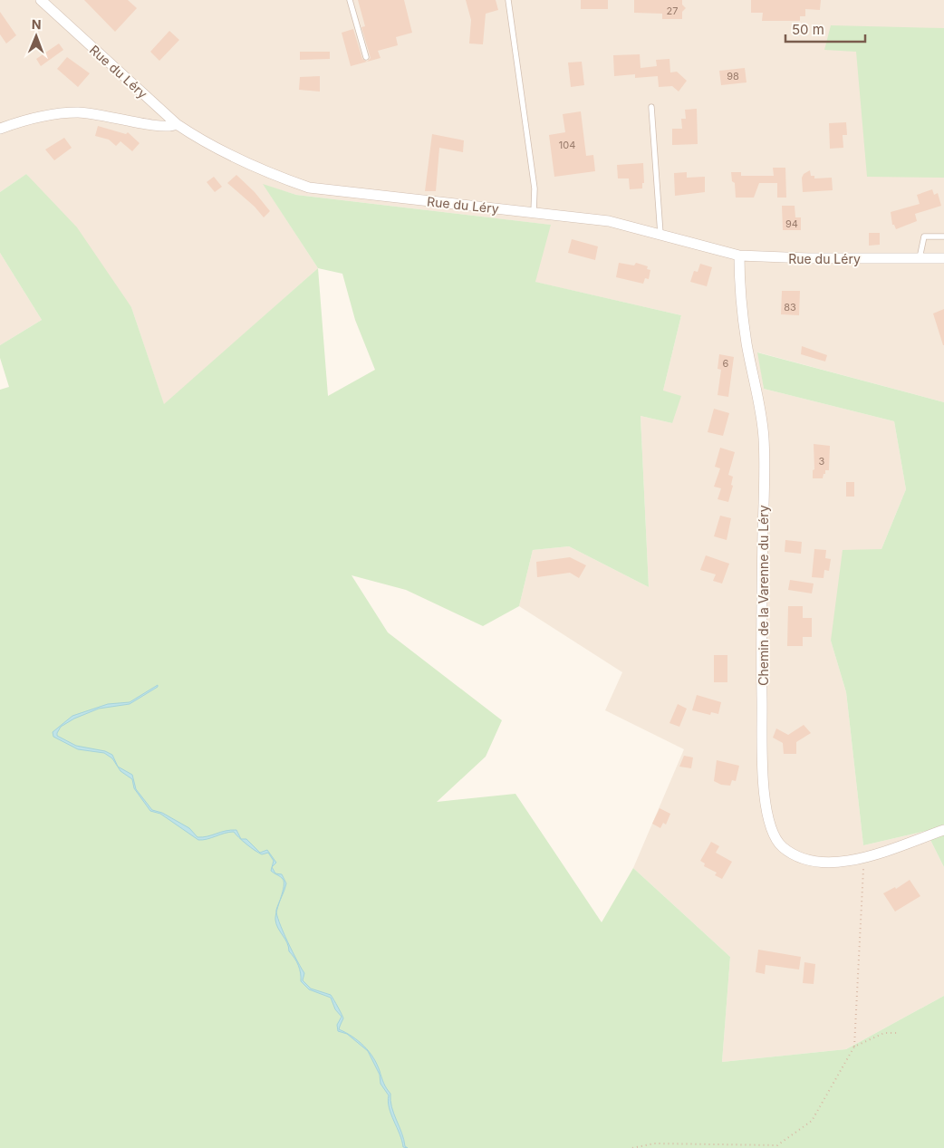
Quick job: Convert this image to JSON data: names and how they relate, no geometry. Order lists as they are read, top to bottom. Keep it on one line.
{"streets":{"street":["Rue du Léry","Chemin de la Varenne du Léry"]},"crossings":[["Rue du Léry","Chemin de la Varenne du Léry"]],"house_numbers":["27","98","104","94","83","6","3"],"scale_bar":"50 m","north":"top"}
